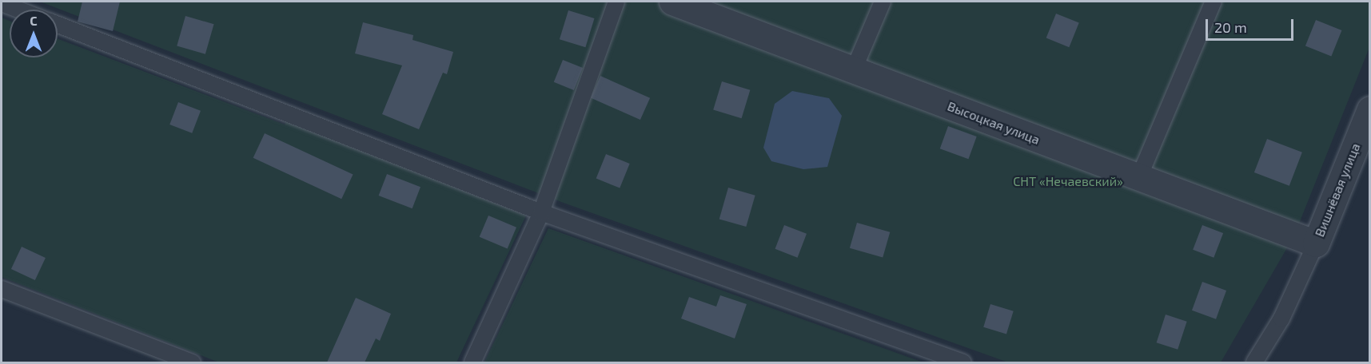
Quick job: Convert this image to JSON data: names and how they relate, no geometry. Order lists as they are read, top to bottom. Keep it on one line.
{"streets":{"street":["Высоцкая улица","Вишнёвая улица"]},"crossings":[["Высоцкая улица","Вишнёвая улица"]],"parks":["СНТ «Нечаевский»"],"scale_bar":"20 m","north":"top"}
